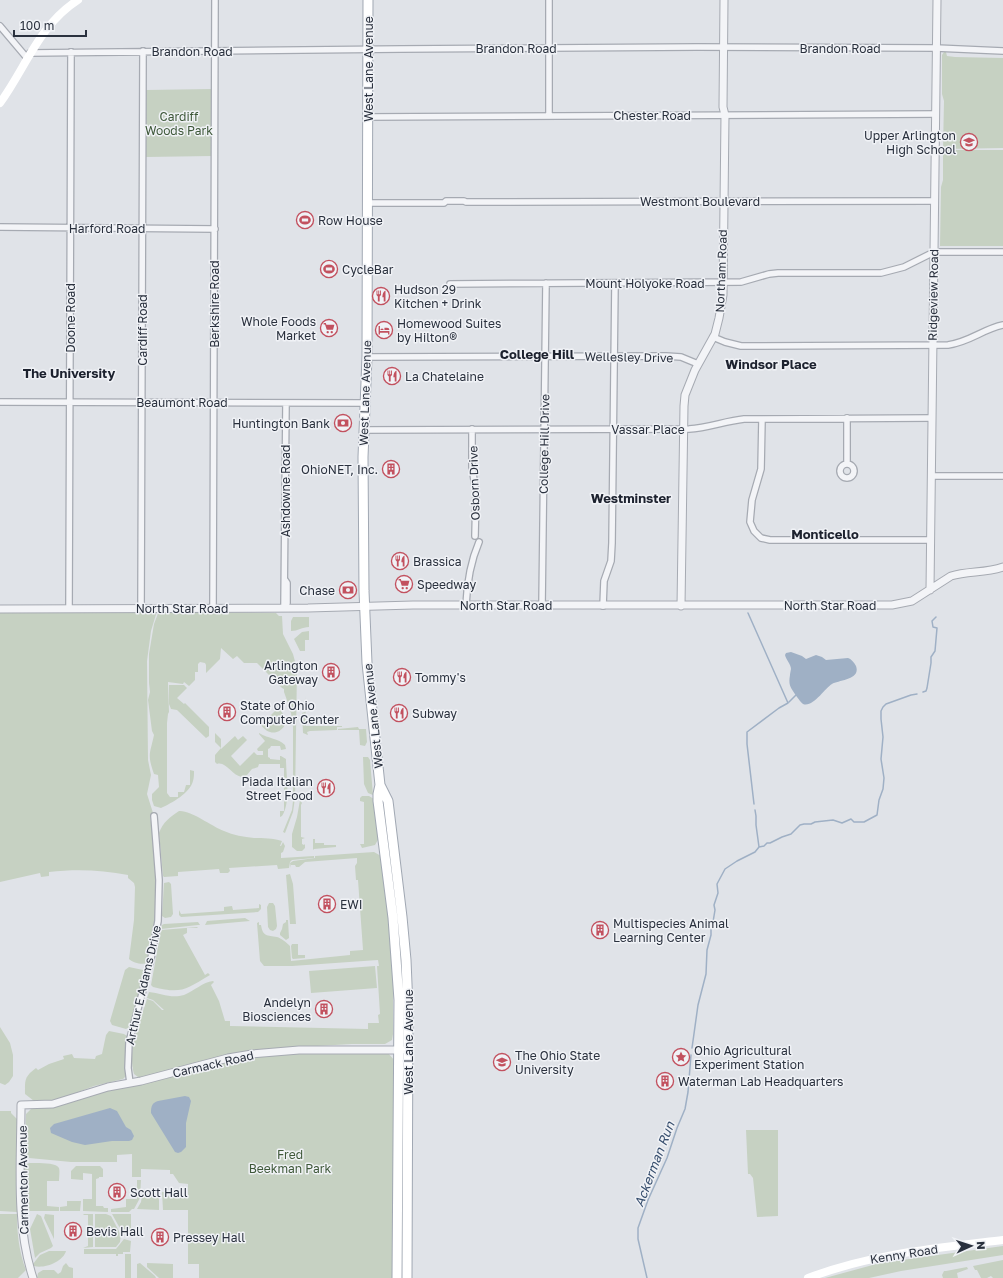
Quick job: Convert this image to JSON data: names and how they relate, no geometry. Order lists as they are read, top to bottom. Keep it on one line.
{"streets":{"main road":["West Lane Avenue","Kenny Road"],"street":["Brandon Road","Chester Road","Westmont Boulevard","Harford Road","Northam Road","Mount Holyoke Road","Ridgeview Road","Berkshire Road","Doone Road","Cardiff Road","Wellesley Drive","Beaumont Road","Vassar Place","College Hill Drive","Osborn Drive","Ashdowne Road","North Star Road","Arthur E Adams Drive","Carmack Road","Carmenton Avenue"]},"crossings":[["Brandon Road","West Lane Avenue"],["Brandon Road","Northam Road"],["Brandon Road","Ridgeview Road"],["Brandon Road","Berkshire Road"],["Brandon Road","Doone Road"],["Brandon Road","Cardiff Road"],["West Lane Avenue","Chester Road"],["West Lane Avenue","Westmont Boulevard"],["West Lane Avenue","Wellesley Drive"],["West Lane Avenue","Beaumont Road"],["West Lane Avenue","Vassar Place"],["West Lane Avenue","North Star Road"],["West Lane Avenue","Carmack Road"],["Chester Road","Northam Road"],["Chester Road","Ridgeview Road"],["Westmont Boulevard","Northam Road"],["Westmont Boulevard","Ridgeview Road"],["Harford Road","Berkshire Road"],["Harford Road","Doone Road"],["Harford Road","Cardiff Road"],["Northam Road","Mount Holyoke Road"],["Northam Road","Wellesley Drive"],["Northam Road","Vassar Place"],["Northam Road","North Star Road"],["Mount Holyoke Road","Ridgeview Road"],["Mount Holyoke Road","College Hill Drive"],["Ridgeview Road","Vassar Place"],["Ridgeview Road","North Star Road"],["Berkshire Road","Beaumont Road"],["Berkshire Road","North Star Road"],["Doone Road","Beaumont Road"],["Doone Road","North Star Road"],["Cardiff Road","Beaumont Road"],["Cardiff Road","North Star Road"],["Wellesley Drive","College Hill Drive"],["Beaumont Road","Ashdowne Road"],["Vassar Place","College Hill Drive"],["Vassar Place","Osborn Drive"],["College Hill Drive","North Star Road"],["Ashdowne Road","North Star Road"],["Arthur E Adams Drive","Carmack Road"],["Carmack Road","Carmenton Avenue"]],"districts":["College Hill","Windsor Place","The University","Westminster","Monticello"],"water":["Ackerman Run"],"parks":["Cardiff Woods Park","Fred Beekman Park"],"places":{"school or university":["Upper Arlington High School","The Ohio State University"],"sports":["Row House","CycleBar"],"restaurant":["Hudson 29 Kitchen + Drink","La Chatelaine","Brassica","Tommy's","Subway","Piada Italian Street Food"],"supermarket":["Whole Foods Market","Speedway"],"hotel":["Homewood Suites by Hilton®"],"bank":["Huntington Bank","Chase"],"building":["OhioNET, Inc.","Arlington Gateway","State of Ohio Computer Center","EWI","Multispecies Animal Learning Center","Andelyn Biosciences","Waterman Lab Headquarters","Scott Hall","Bevis Hall","Pressey Hall"],"place":["Ohio Agricultural Experiment Station"]},"scale_bar":"100 m","north":"right"}
